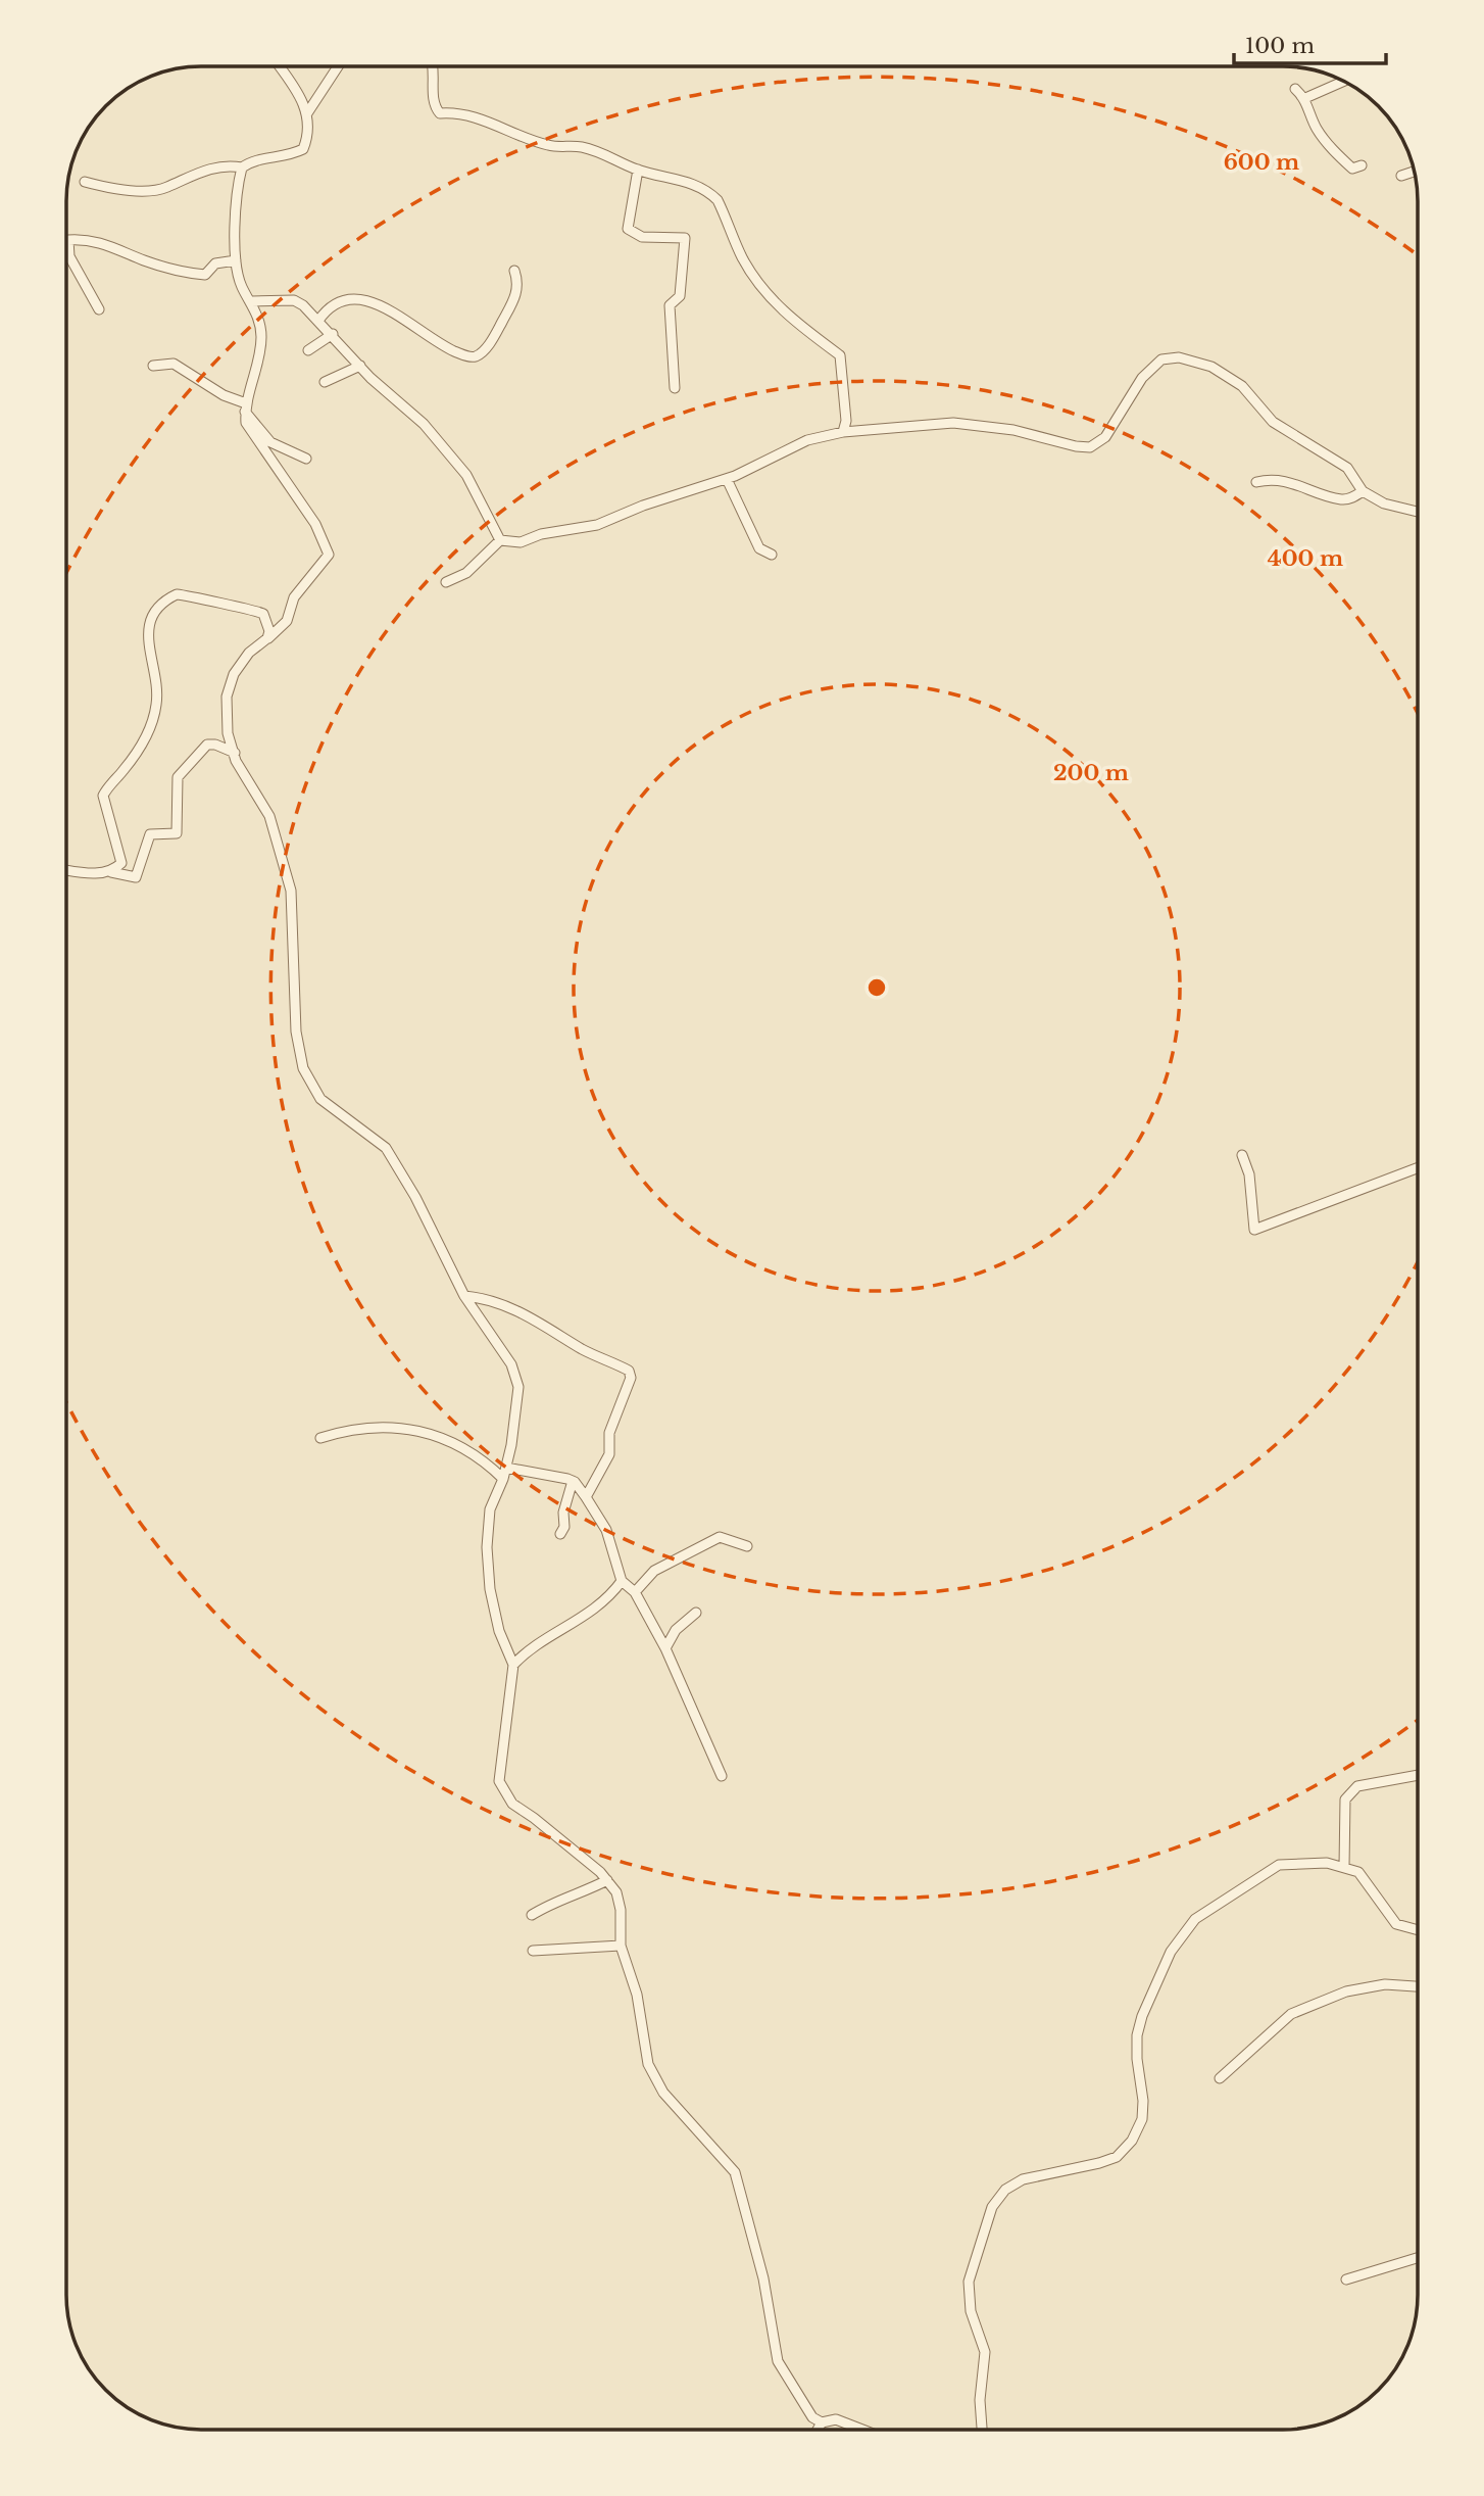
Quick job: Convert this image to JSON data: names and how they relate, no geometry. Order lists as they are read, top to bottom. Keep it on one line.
{"scale_bar":"100 m","rings":["600 m","400 m","200 m"]}
